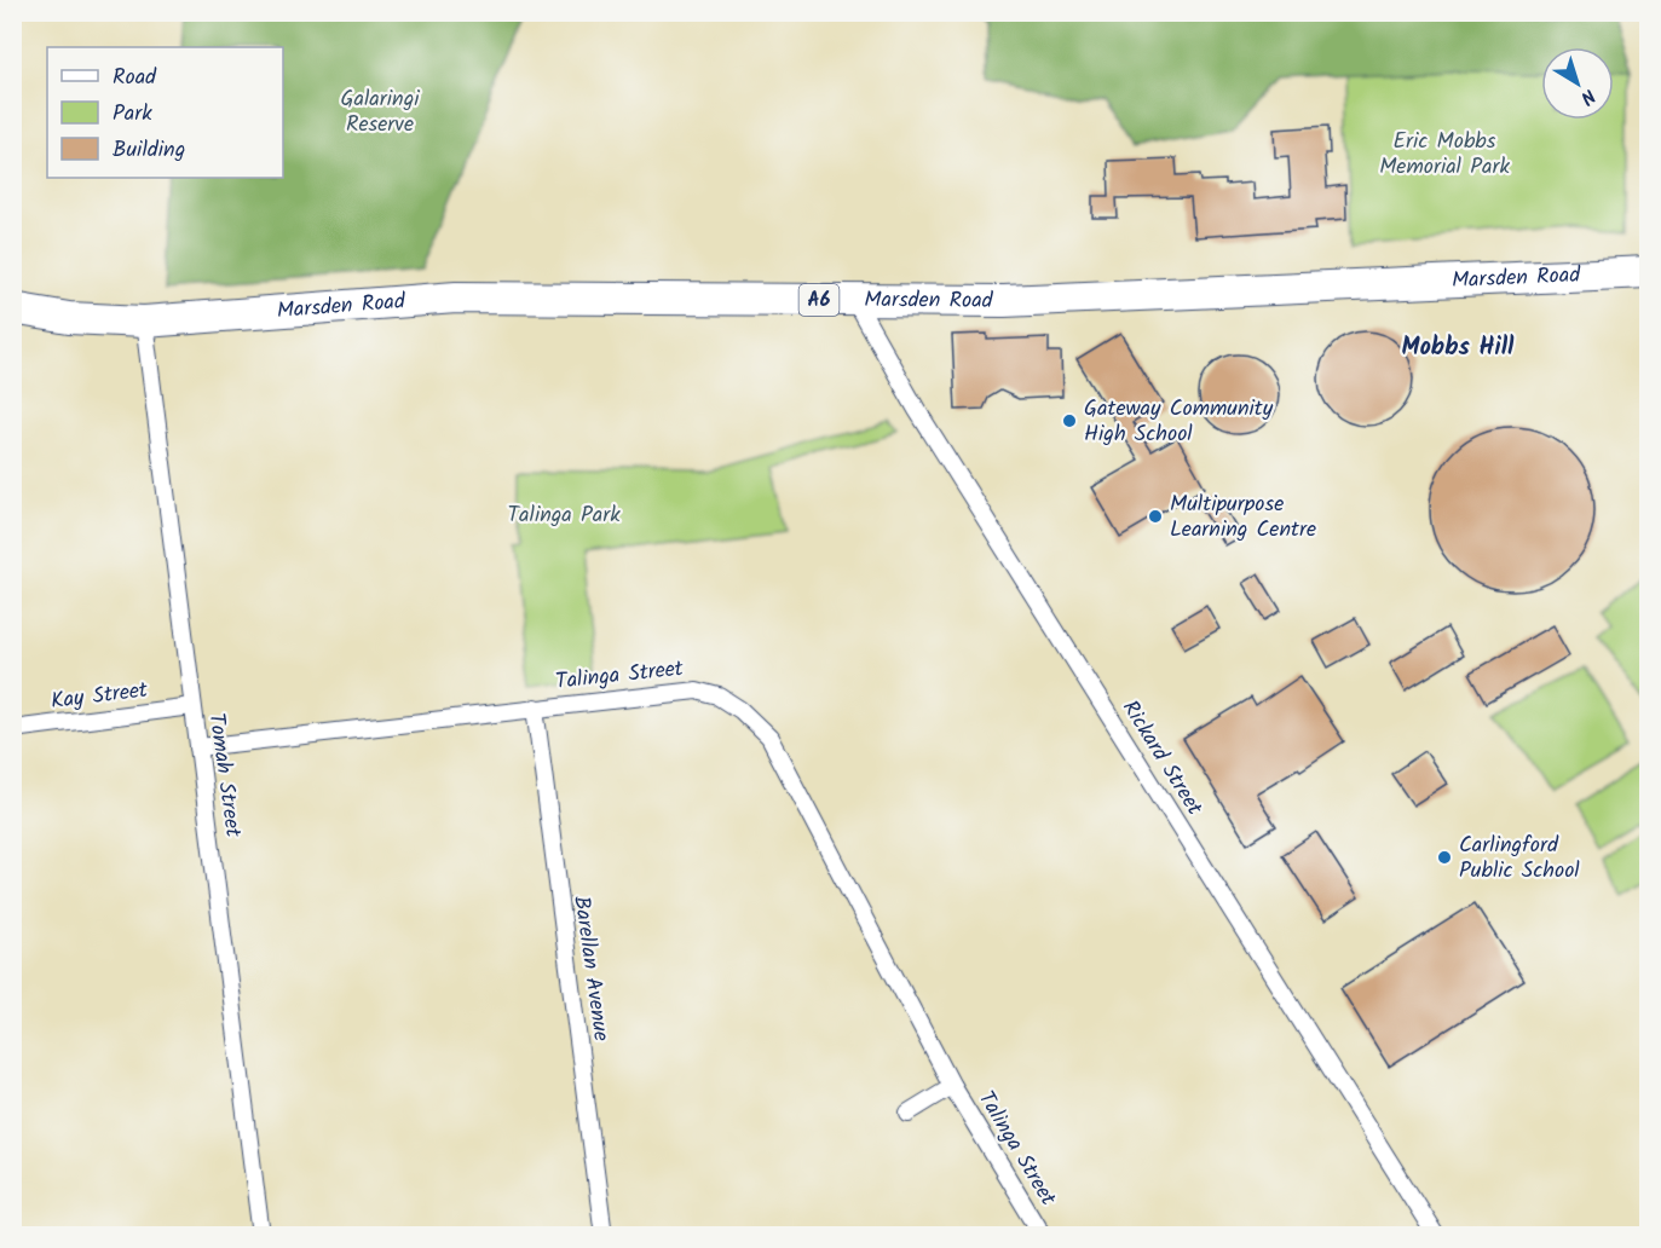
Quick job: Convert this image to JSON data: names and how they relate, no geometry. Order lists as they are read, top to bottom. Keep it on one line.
{"streets":{"highway":["Marsden Road","A6"],"street":["Talinga Street","Kay Street","Rickard Street","Tomah Street","Barellan Avenue"]},"crossings":[["Marsden Road","Rickard Street"],["Marsden Road","Tomah Street"],["Talinga Street","Tomah Street"],["Talinga Street","Barellan Avenue"],["Kay Street","Tomah Street"]],"districts":["Mobbs Hill"],"parks":["Galaringi Reserve","Eric Mobbs Memorial Park","Talinga Park"],"places":["Gateway Community High School","Multipurpose Learning Centre","Carlingford Public School"],"legend":["Road","Park","Building"],"north":"bottom right"}
